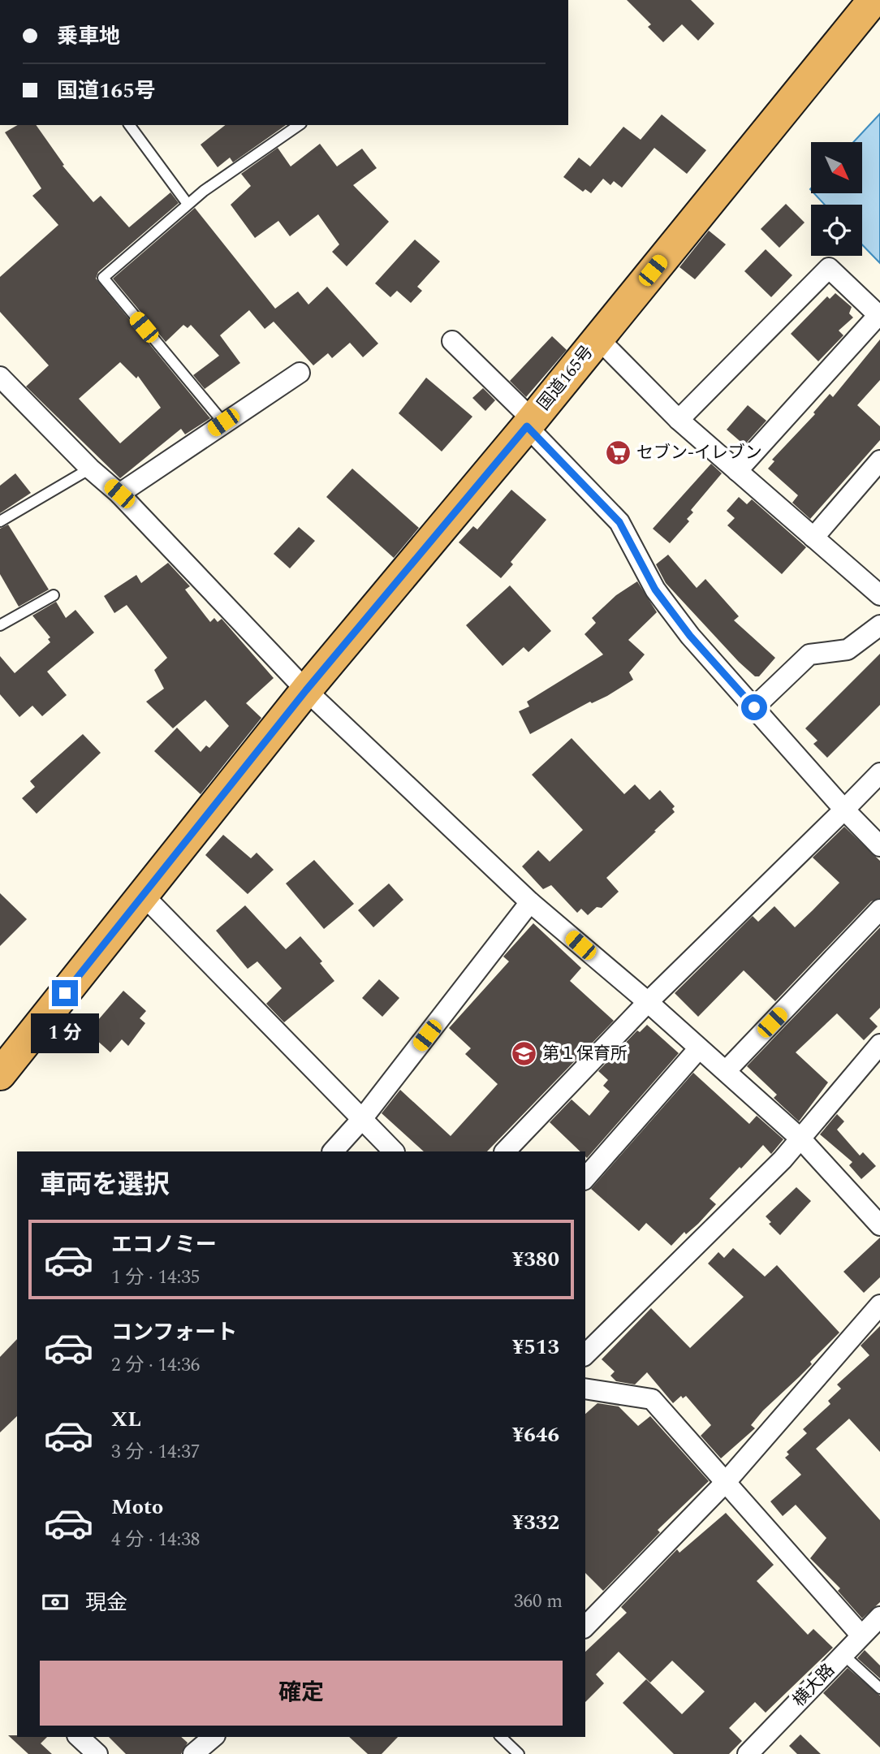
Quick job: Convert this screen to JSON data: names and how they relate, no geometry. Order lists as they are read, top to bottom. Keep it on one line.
{"streets":{"highway":["国道165号"],"street":["横大路"]},"places":{"supermarket":["セブン-イレブン"],"school or university":["第１保育所"]},"north":"bottom right","page":{"banner":["乗車地","国道165号"],"bubble":"1 分","heading":"車両を選択","list":[{"name":"エコノミー","note":"1 分 · 14:35","value":"¥380"},{"name":"コンフォート","note":"2 分 · 14:36","value":"¥513"},{"name":"XL","note":"3 分 · 14:37","value":"¥646"},{"name":"Moto","note":"4 分 · 14:38","value":"¥332"}],"pay":["現金","360 m"],"buttons":"確定"}}
